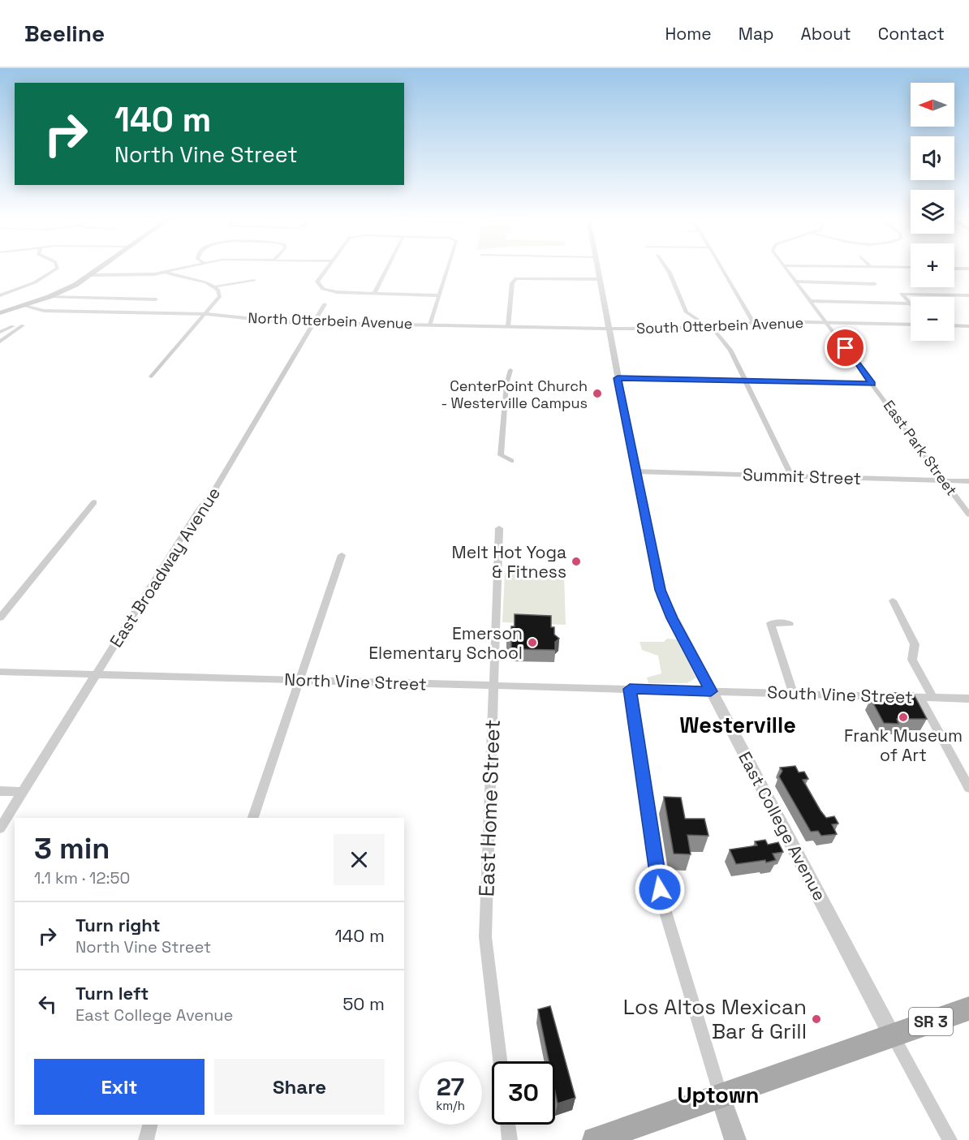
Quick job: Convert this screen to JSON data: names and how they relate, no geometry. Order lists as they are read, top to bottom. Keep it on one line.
{"streets":{"main road":["SR 3"],"street":["North Otterbein Avenue","South Otterbein Avenue","East Park Street","Summit Street","East Broadway Avenue","North Vine Street","South Vine Street","East Home Street","East College Avenue"]},"crossings":[["North Otterbein Avenue","South Otterbein Avenue"],["North Otterbein Avenue","East Broadway Avenue"],["North Otterbein Avenue","East College Avenue"],["South Otterbein Avenue","East Park Street"],["South Otterbein Avenue","East College Avenue"],["East Park Street","Summit Street"],["Summit Street","East College Avenue"],["East Broadway Avenue","North Vine Street"],["North Vine Street","South Vine Street"],["North Vine Street","East Home Street"],["North Vine Street","East College Avenue"],["South Vine Street","East College Avenue"],["East College Avenue","SR 3"]],"districts":["Westerville","Uptown"],"places":["CenterPoint Church - Westerville Campus","Melt Hot Yoga & Fitness","Emerson Elementary School","Frank Museum of Art","Los Altos Mexican Bar & Grill"],"north":"left","page":{"header":"Beeline","nav":["Home","Map","About","Contact"],"map_buttons":["+","−"],"turn":["140 m","North Vine Street"],"heading":["3 min","1.1 km · 12:50"],"list":[{"name":"Turn right","note":"North Vine Street","value":"140 m"},{"name":"Turn left","note":"East College Avenue","value":"50 m"}],"buttons":["Exit","Share"],"speed":"27 km/h","limit":"30"}}
